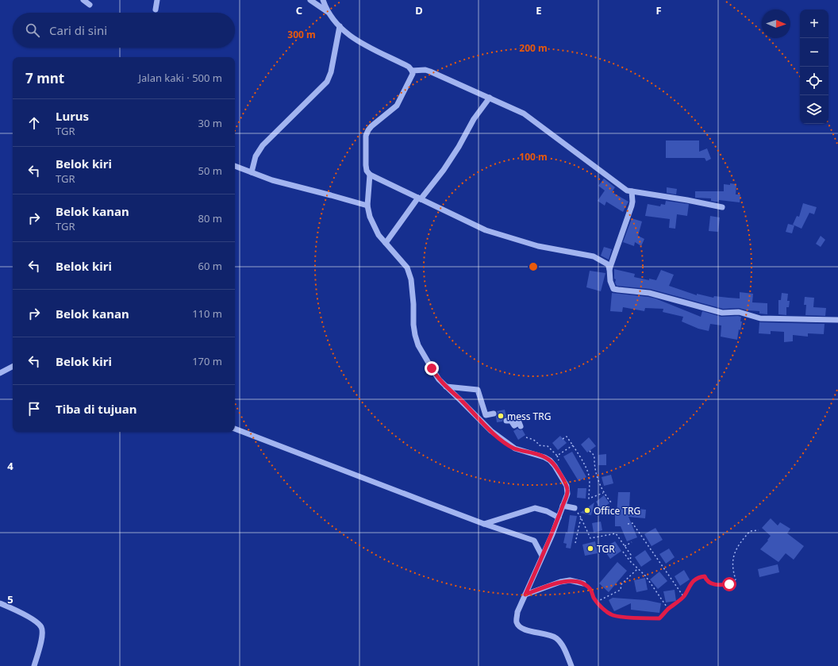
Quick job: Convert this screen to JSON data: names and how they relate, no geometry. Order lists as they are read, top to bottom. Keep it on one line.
{"places":["mess TRG","Office TRG","TGR"],"north":"right","page":{"map_buttons":["+","−"],"search":"Cari di sini","heading":["7 mnt","Jalan kaki · 500 m"],"list":[["Lurus","TGR","30 m"],["Belok kiri","TGR","50 m"],["Belok kanan","TGR","80 m"],["Belok kiri","60 m"],["Belok kanan","110 m"],["Belok kiri","170 m"],"Tiba di tujuan"]},"grid":{"columns":["C","D","E","F"],"rows":["4","5"]},"rings":["300 m","200 m","100 m"]}
